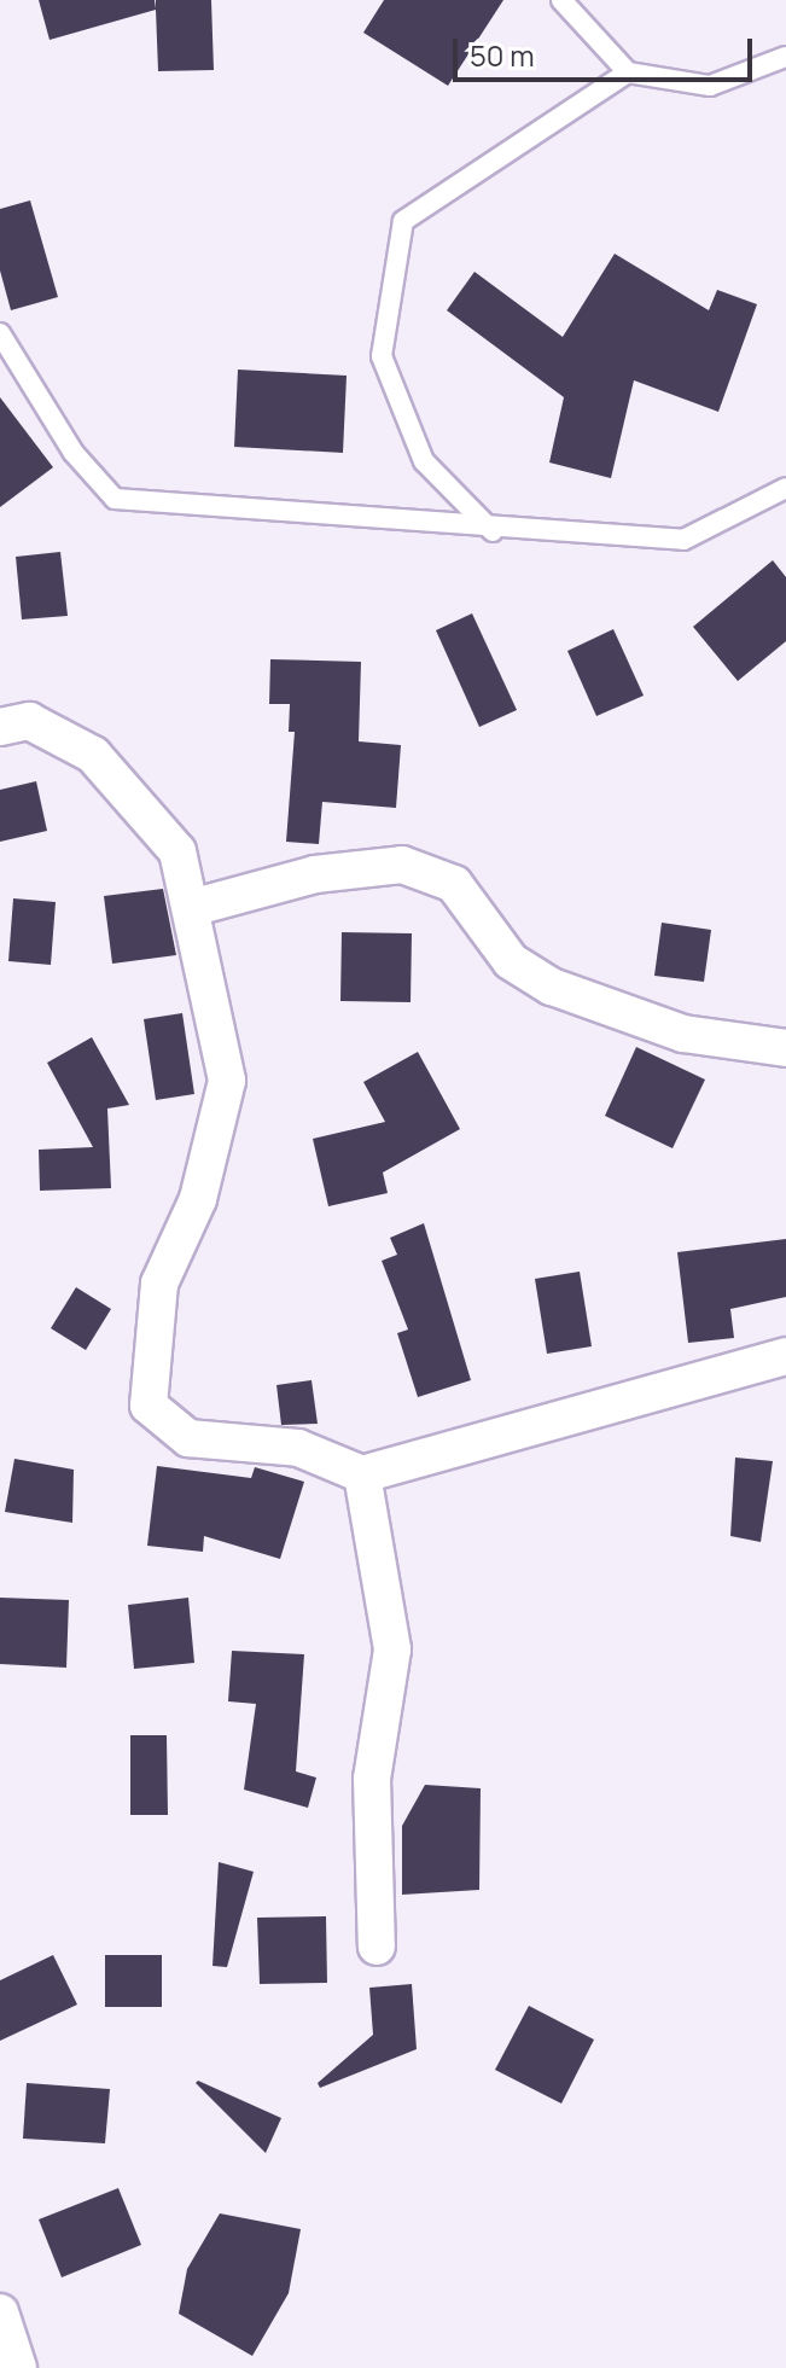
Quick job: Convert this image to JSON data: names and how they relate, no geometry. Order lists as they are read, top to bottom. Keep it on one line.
{"scale_bar":"50 m"}
